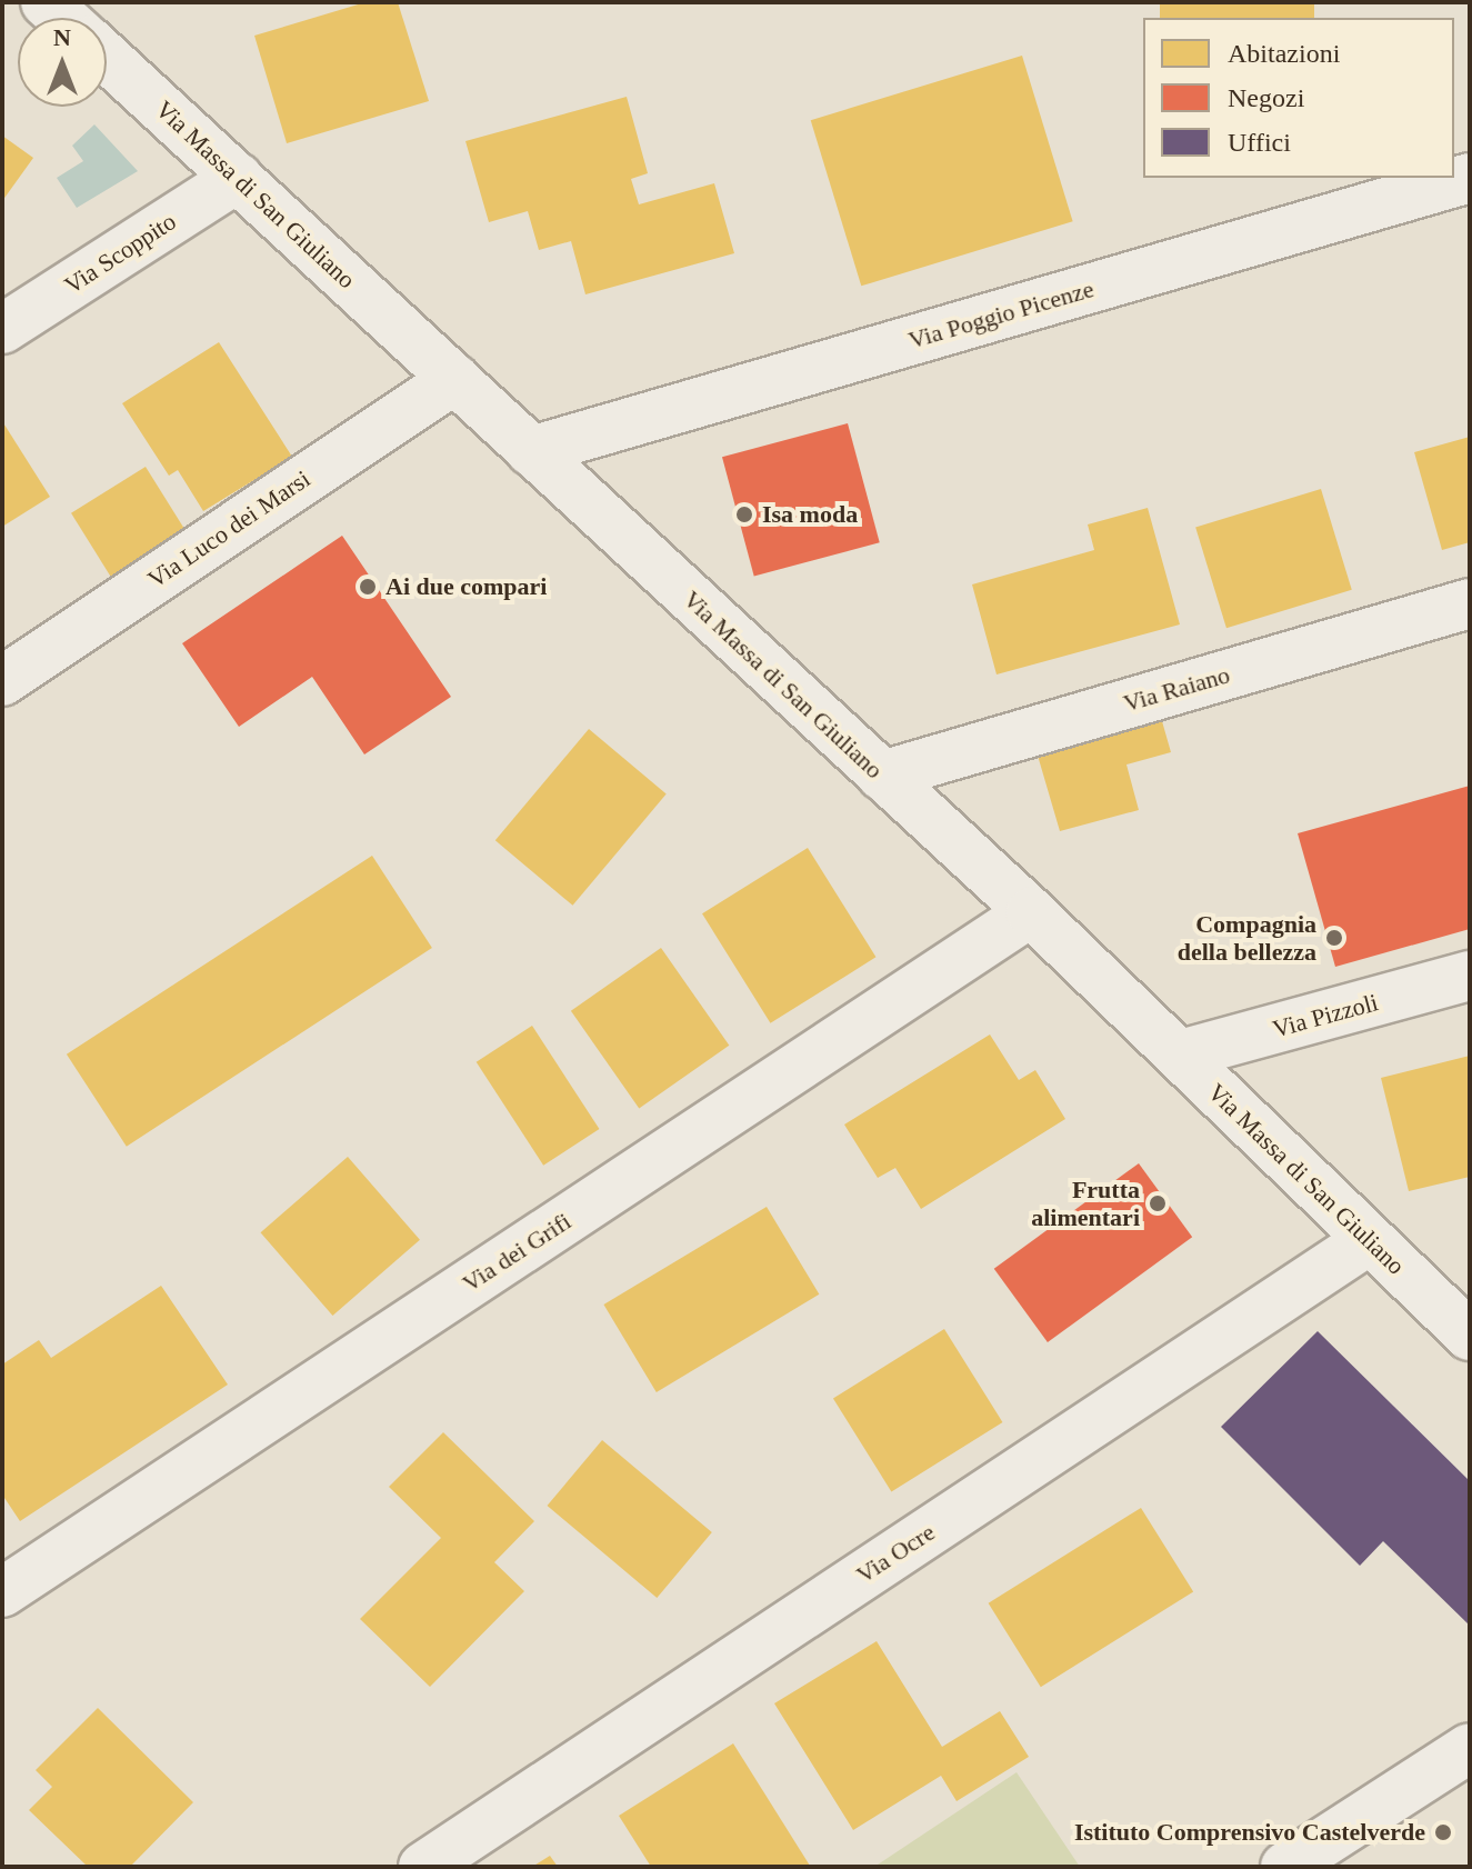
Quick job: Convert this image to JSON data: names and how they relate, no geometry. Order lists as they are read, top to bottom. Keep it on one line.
{"streets":{"street":["Via Massa di San Giuliano","Via Scoppito","Via Poggio Picenze","Via Luco dei Marsi","Via Raiano","Via Pizzoli","Via dei Grifi","Via Ocre"]},"crossings":[["Via Massa di San Giuliano","Via Scoppito"],["Via Massa di San Giuliano","Via Poggio Picenze"],["Via Massa di San Giuliano","Via Luco dei Marsi"],["Via Massa di San Giuliano","Via Raiano"],["Via Massa di San Giuliano","Via Pizzoli"],["Via Massa di San Giuliano","Via dei Grifi"],["Via Massa di San Giuliano","Via Ocre"]],"places":["Isa moda","Ai due compari","Compagnia della bellezza","Frutta alimentari","Istituto Comprensivo Castelverde"],"legend":["Abitazioni","Negozi","Uffici"],"north":"top"}
